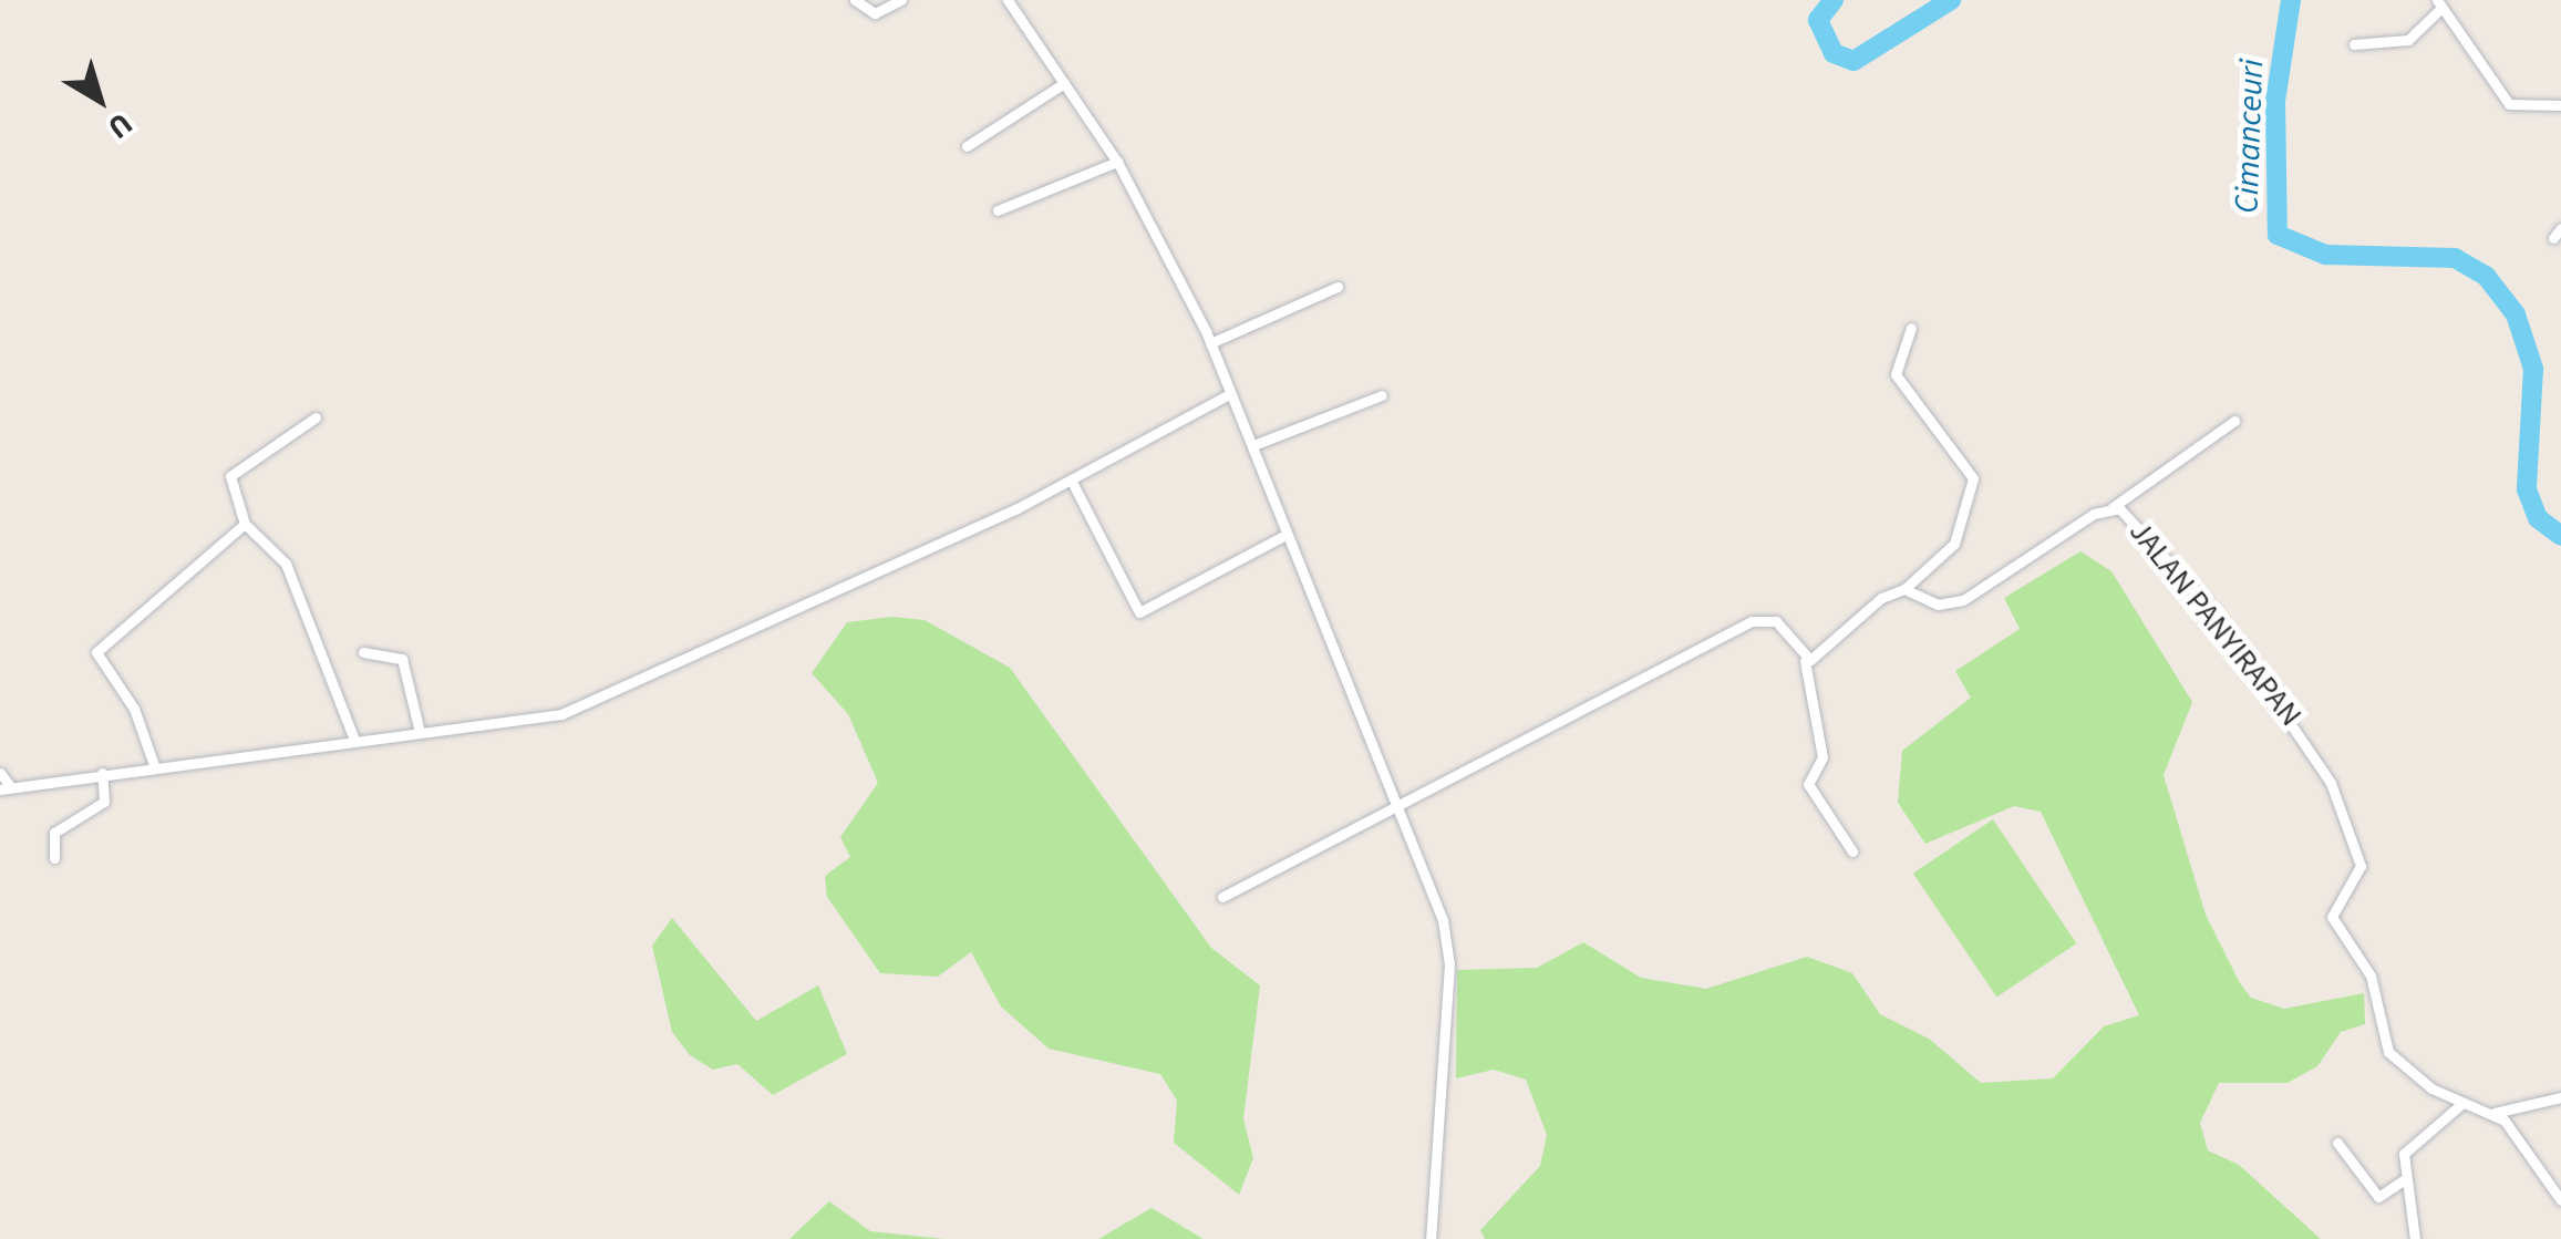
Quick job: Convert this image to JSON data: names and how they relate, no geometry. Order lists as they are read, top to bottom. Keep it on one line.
{"streets":{"street":["JALAN PANYIRAPAN"]},"water":["Cimanceuri"],"north":"bottom right"}
